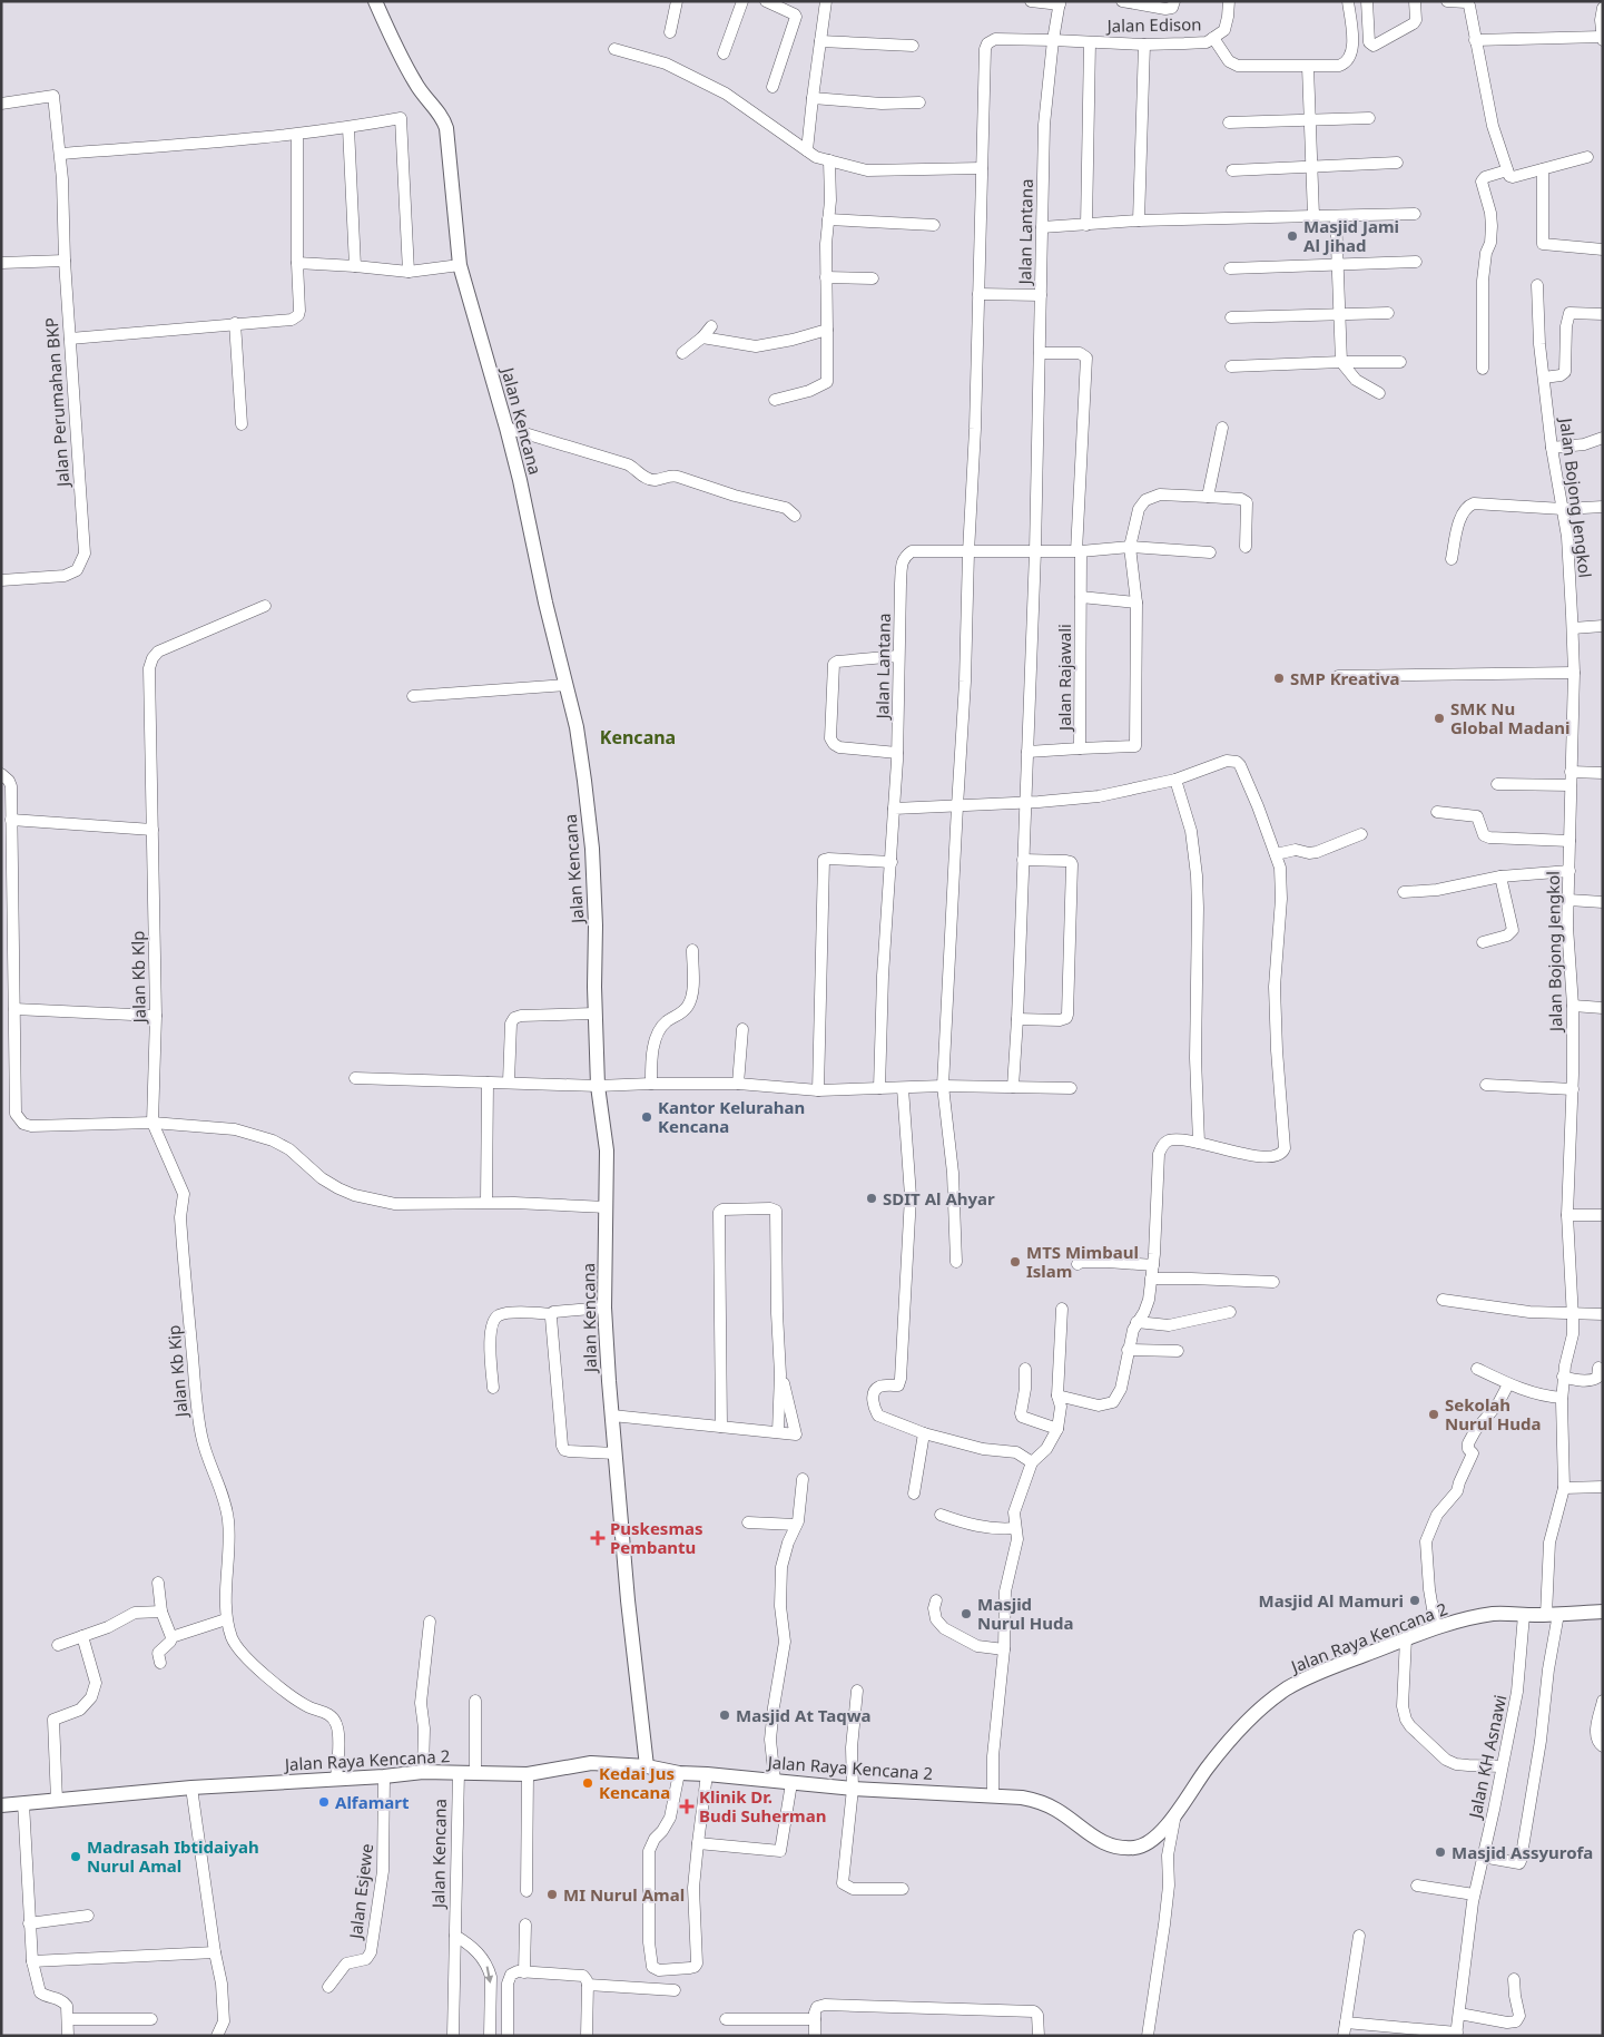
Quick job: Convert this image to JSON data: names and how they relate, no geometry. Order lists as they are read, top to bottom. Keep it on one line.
{"streets":{"street":["Jalan Edison","Jalan Lantana","Jalan Perumahan BKP","Jalan Kencana","Jalan Bojong Jengkol","Jalan Rajawali","Jalan Kb Klp","Jalan Kb Kip","Jalan Raya Kencana 2","Jalan KH Asnawi","Jalan Esjewe"]},"crossings":[["Jalan Edison","Jalan Lantana"],["Jalan Lantana","Jalan Rajawali"],["Jalan Kencana","Jalan Raya Kencana 2"],["Jalan Bojong Jengkol","Jalan Raya Kencana 2"],["Jalan Bojong Jengkol","Jalan KH Asnawi"],["Jalan Kb Klp","Jalan Kb Kip"],["Jalan Raya Kencana 2","Jalan KH Asnawi"],["Jalan Raya Kencana 2","Jalan Esjewe"]],"districts":["Kencana"],"places":{"other":["Masjid Jami Al Jihad","SMP Kreativa","SMK Nu Global Madani","Kantor Kelurahan Kencana","SDIT Al Ahyar","MTS Mimbaul Islam","Sekolah Nurul Huda","Masjid Al Mamuri","Masjid Nurul Huda","Masjid At Taqwa","Kedai Jus Kencana","Alfamart","Masjid Assyurofa","Madrasah Ibtidaiyah Nurul Amal","MI Nurul Amal"],"health":["Puskesmas Pembantu","Klinik Dr. Budi Suherman"]}}
